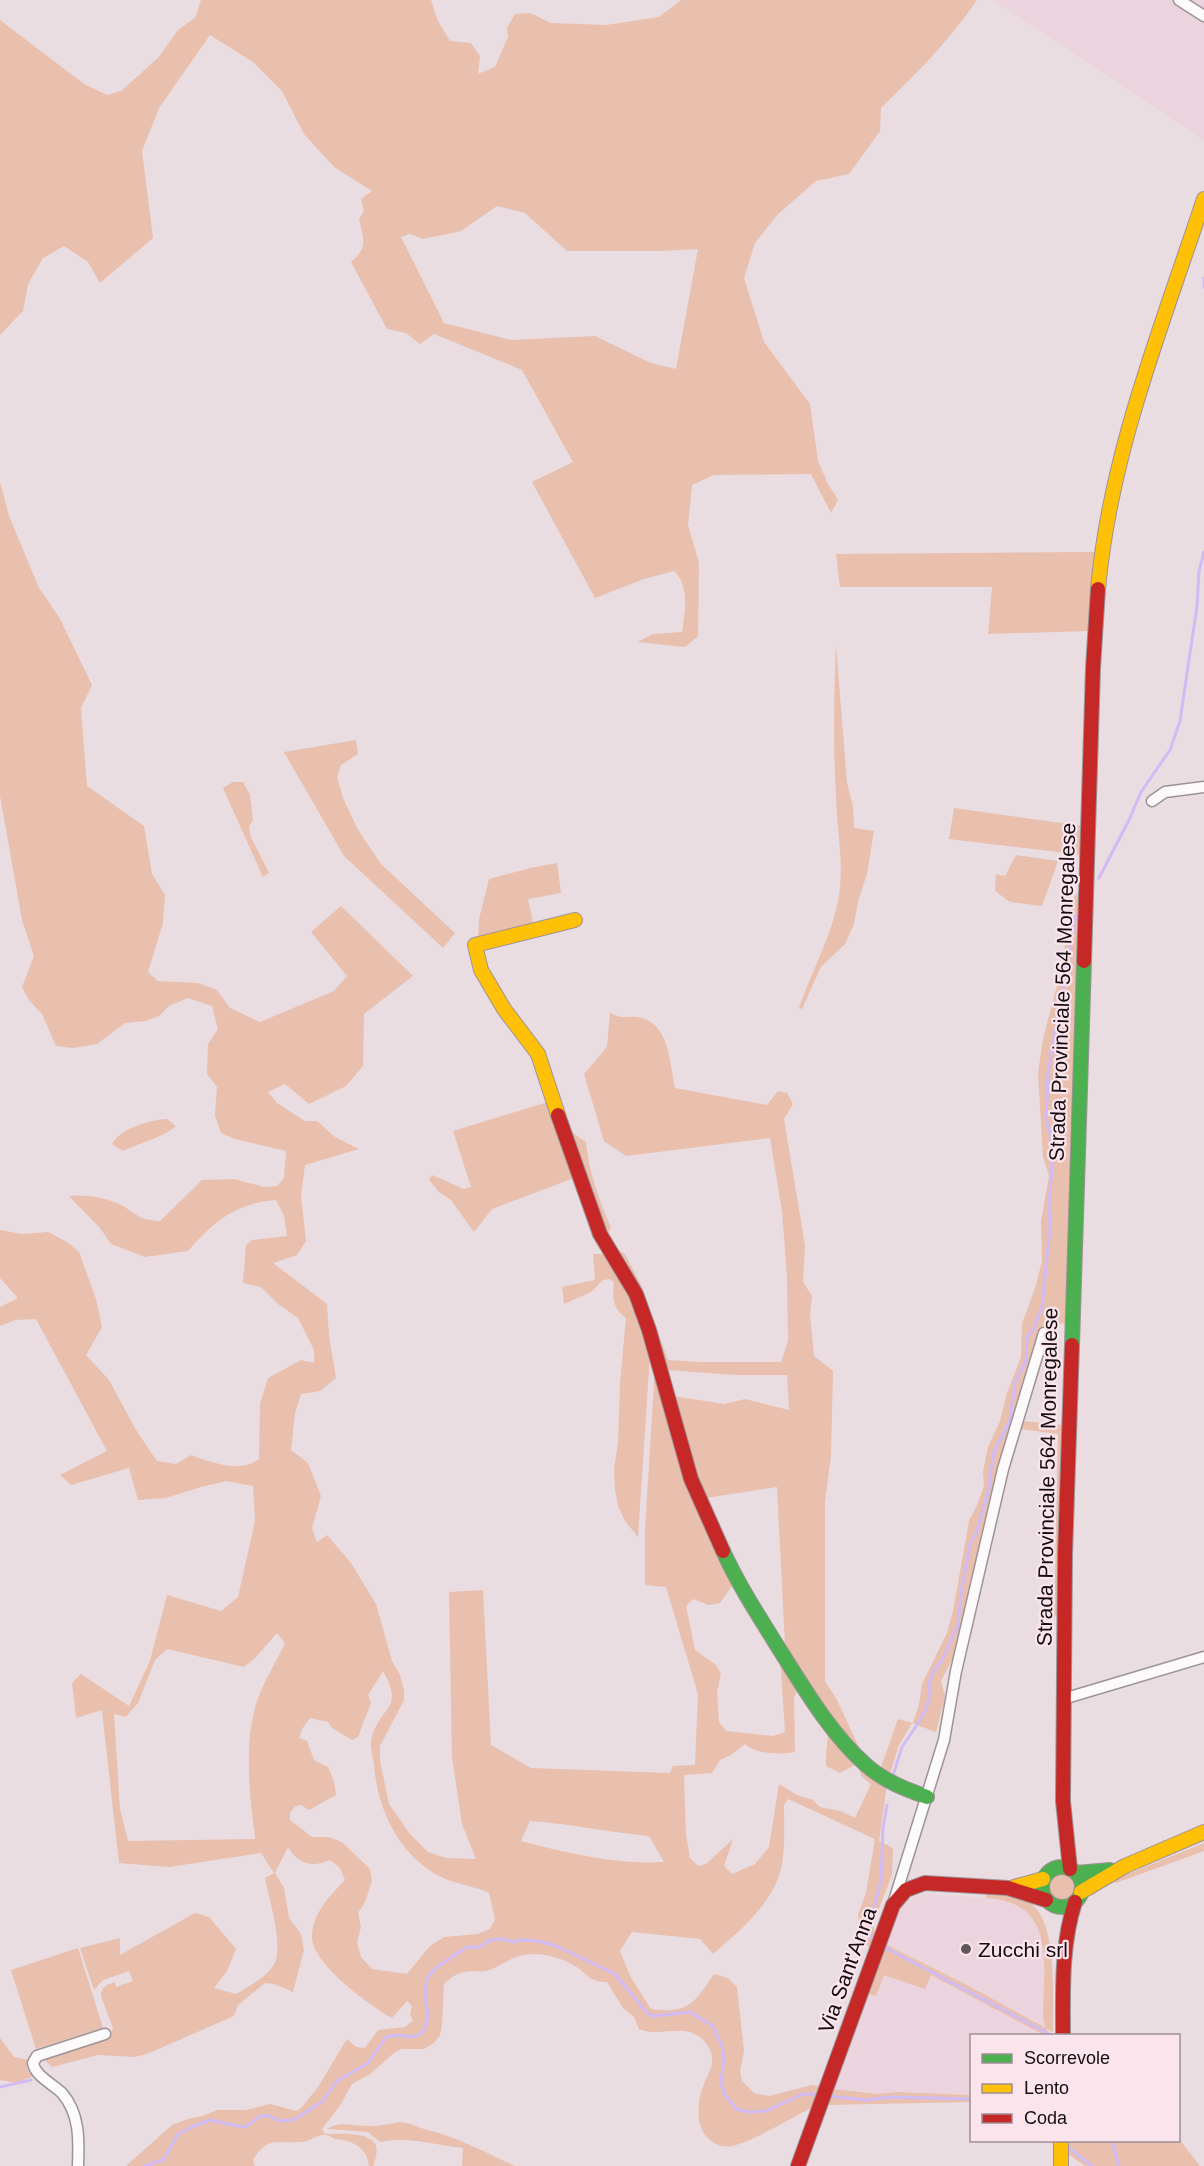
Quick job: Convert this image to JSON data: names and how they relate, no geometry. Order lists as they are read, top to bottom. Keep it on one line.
{"streets":{"main road":["Strada Provinciale 564 Monregalese","Via Sant'Anna"]},"crossings":[["Strada Provinciale 564 Monregalese","Via Sant'Anna"]],"places":["Zucchi srl"],"legend":["Scorrevole","Lento","Coda"]}
